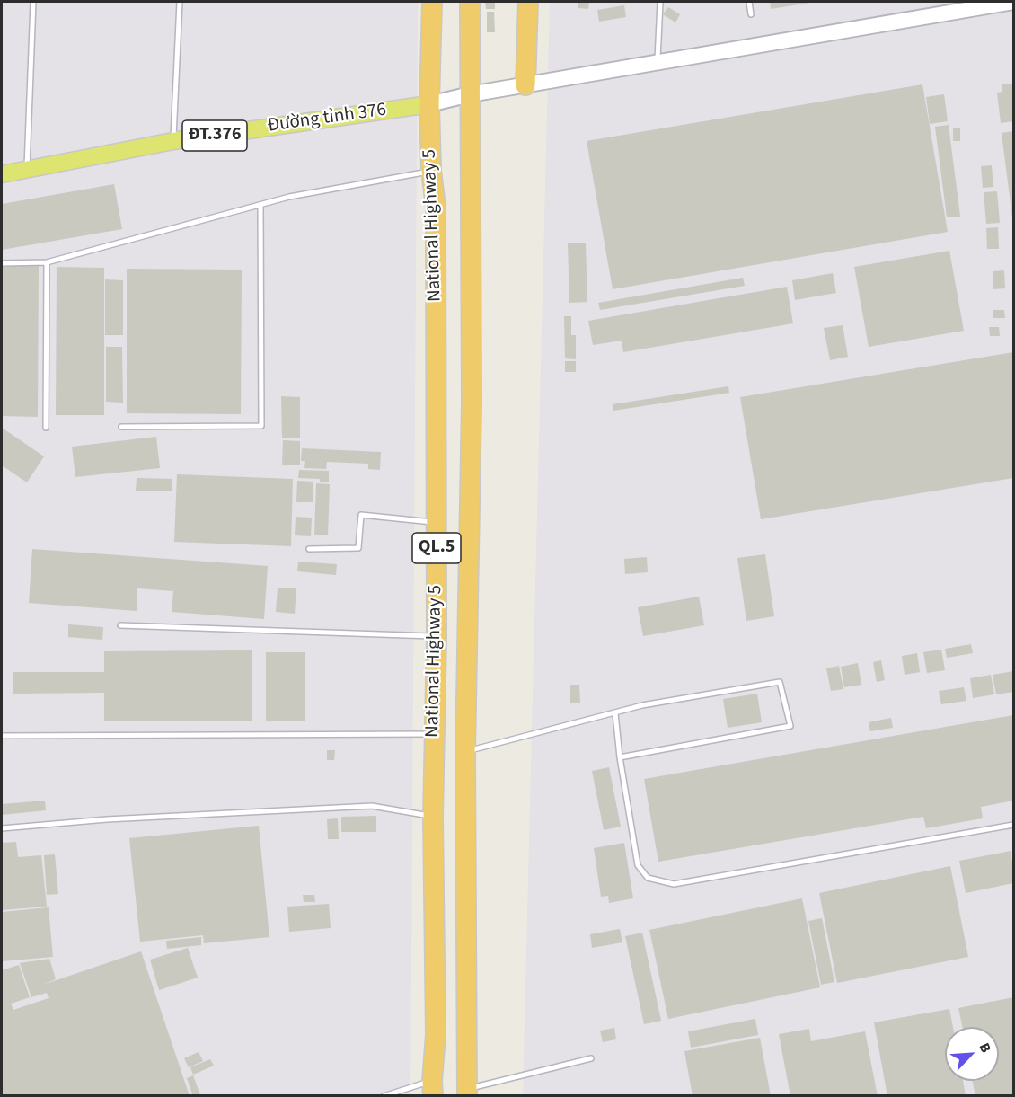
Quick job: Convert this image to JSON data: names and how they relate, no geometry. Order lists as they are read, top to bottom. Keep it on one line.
{"streets":{"highway":["National Highway 5","QL.5"],"main road":["Đường tỉnh 376","ĐT.376"]},"crossings":[["Đường tỉnh 376","National Highway 5"]],"north":"top right"}
